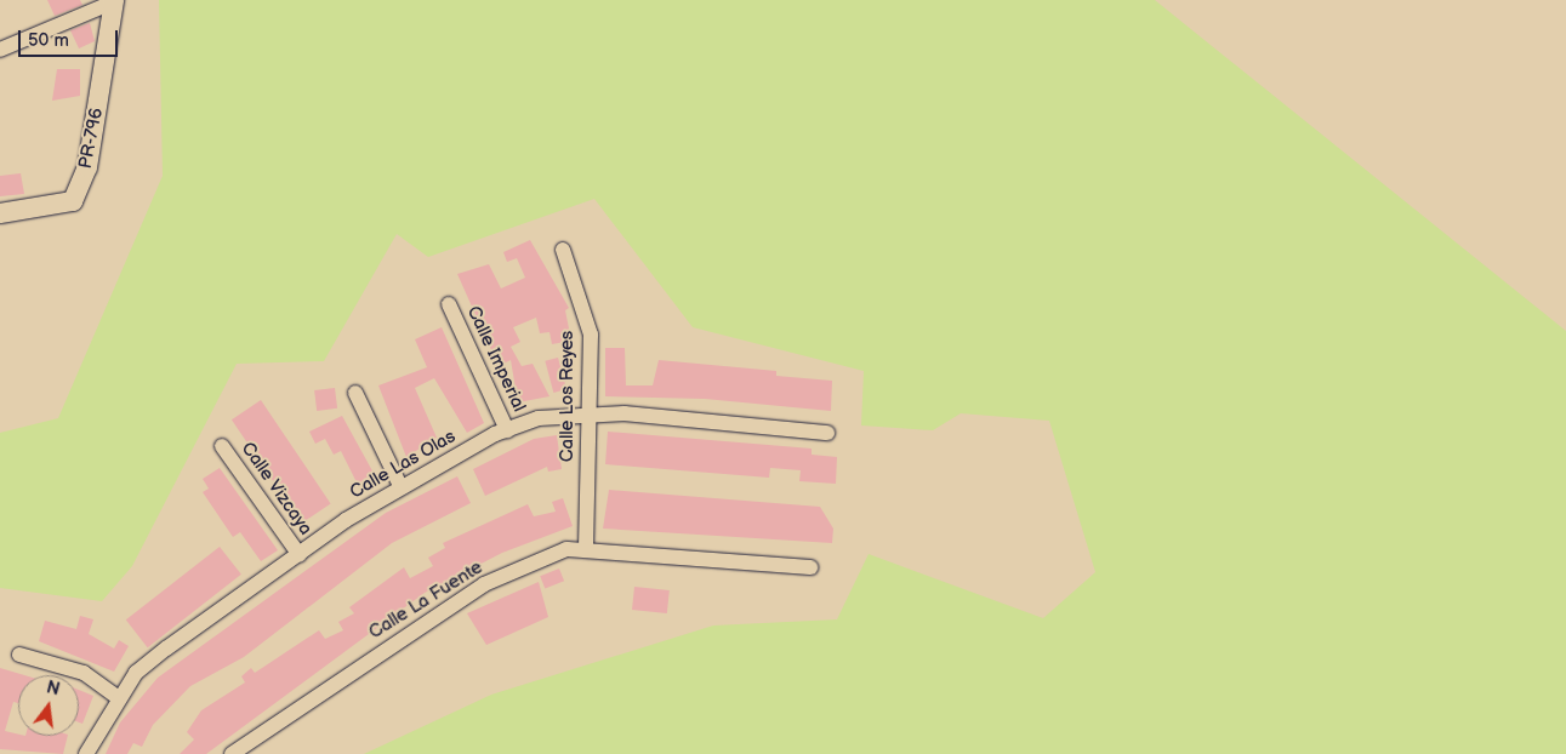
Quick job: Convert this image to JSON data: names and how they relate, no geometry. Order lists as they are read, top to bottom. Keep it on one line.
{"streets":{"street":["PR-796","Calle Imperial","Calle Los Reyes","Calle Las Olas","Calle Vizcaya","Calle La Fuente"]},"crossings":[["Calle Imperial","Calle Las Olas"],["Calle Los Reyes","Calle Las Olas"],["Calle Los Reyes","Calle La Fuente"],["Calle Las Olas","Calle Vizcaya"]],"scale_bar":"50 m","north":"top"}
